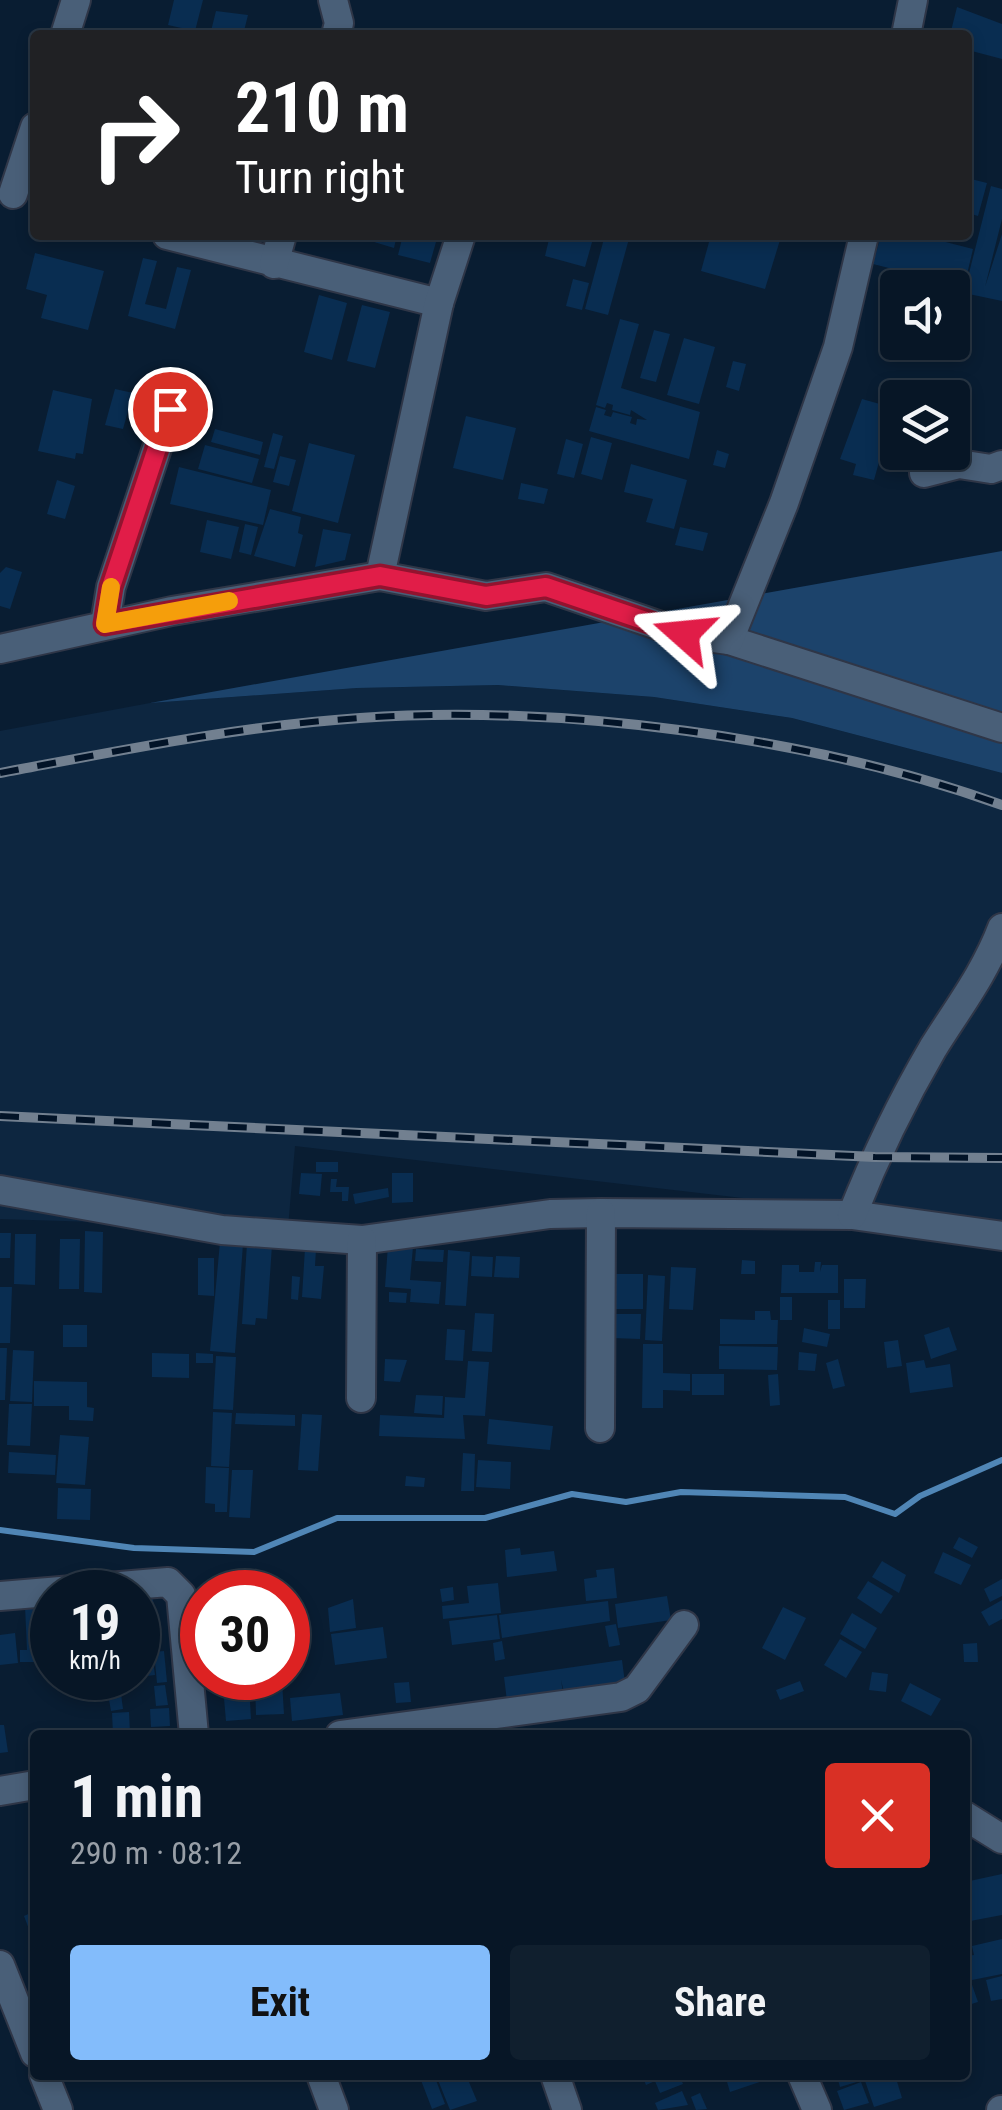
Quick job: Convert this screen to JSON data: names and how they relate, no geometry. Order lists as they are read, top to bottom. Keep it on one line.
{"page":{"turn":["210 m","Turn right"],"speed":"19 km/h","limit":"30","heading":["1 min","290 m · 08:12"],"buttons":["Exit","Share"]}}
